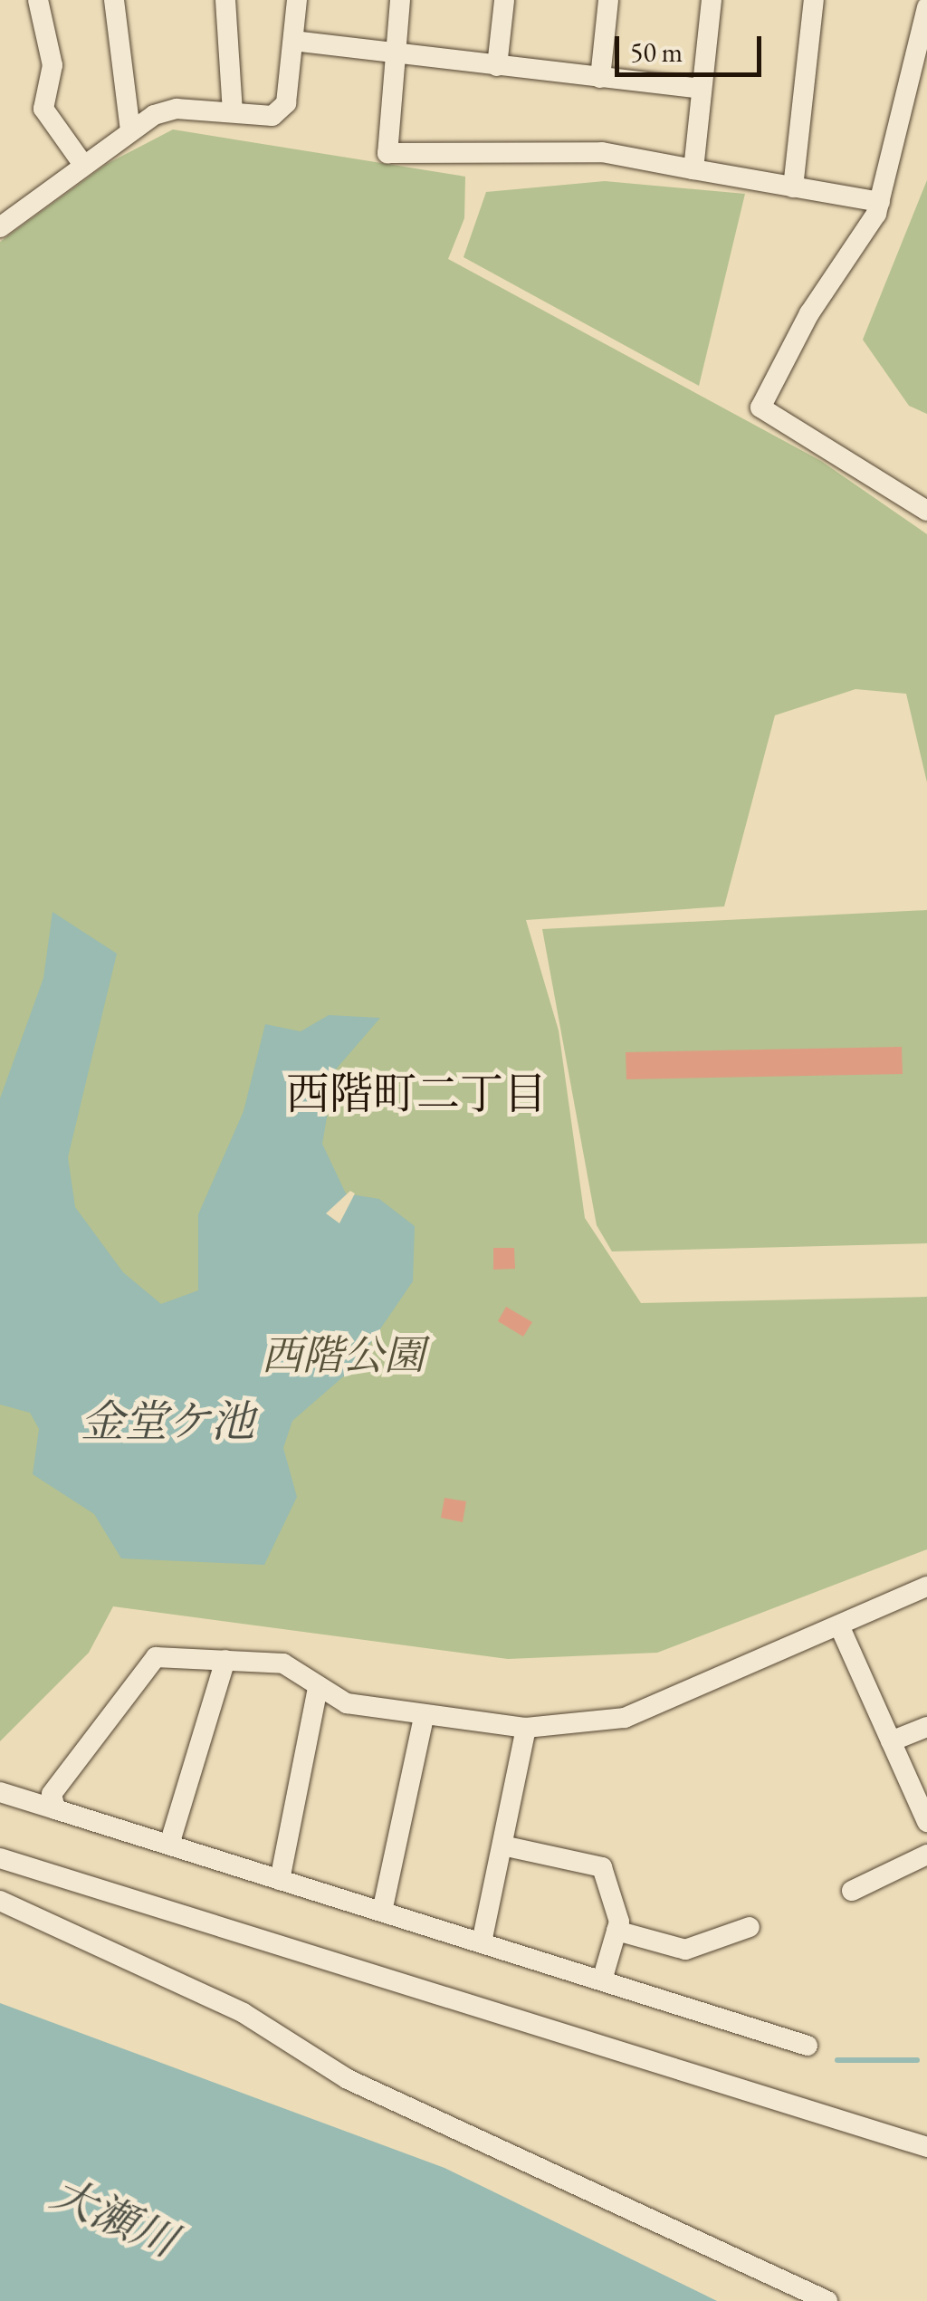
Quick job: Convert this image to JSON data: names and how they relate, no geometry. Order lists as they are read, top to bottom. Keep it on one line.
{"districts":["西階町二丁目"],"water":["金堂ケ池","大瀬川"],"parks":["西階公園"],"scale_bar":"50 m"}
